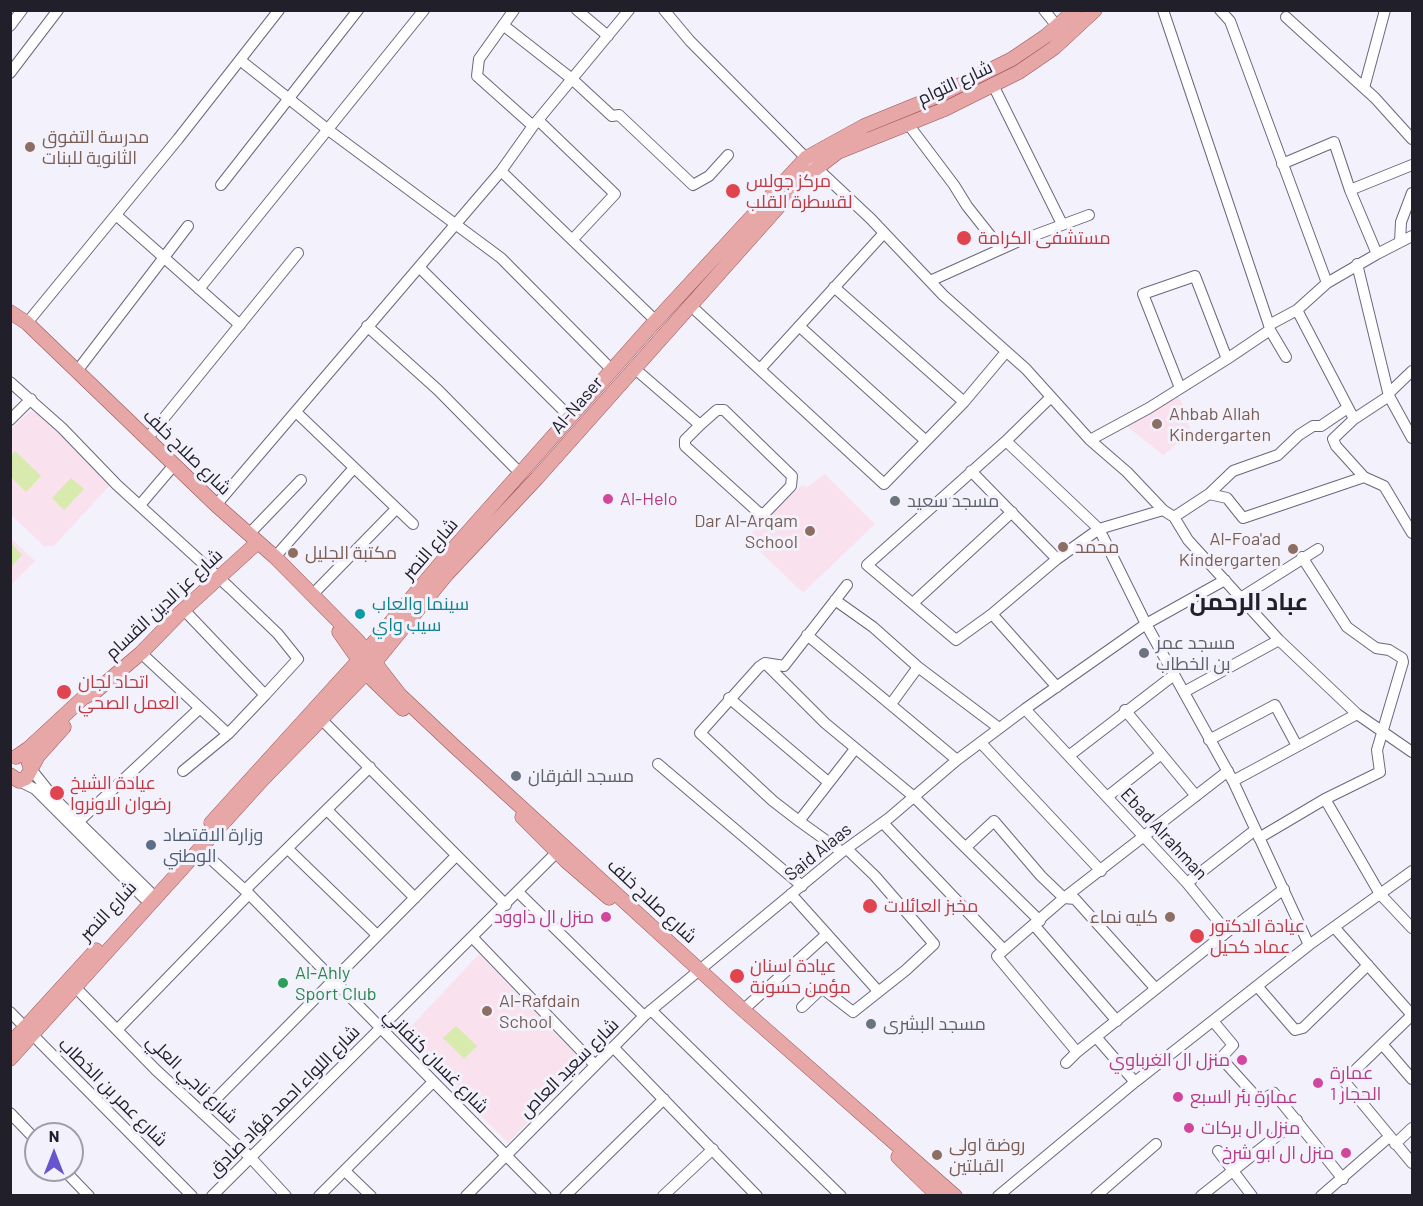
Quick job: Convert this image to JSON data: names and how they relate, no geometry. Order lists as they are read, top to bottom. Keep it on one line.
{"streets":{"main road":["شارع التوام","Al-Naser","شارع صلاح خلف","شارع النصر","شارع عز الدين القسام"],"street":["Ebad Alrahman","Said Alaas","شارع غسان كنفاني","شارع سعيد العاص","شارع ناجي العلي","شارع عمر بن الخطاب","شارع اللواء احمد فؤاد صادق"]},"crossings":[["شارع التوام","Al-Naser"],["شارع التوام","شارع النصر"],["Al-Naser","شارع صلاح خلف"],["Al-Naser","شارع النصر"],["شارع صلاح خلف","شارع النصر"],["شارع صلاح خلف","شارع عز الدين القسام"],["شارع صلاح خلف","Said Alaas"],["شارع صلاح خلف","شارع سعيد العاص"],["شارع صلاح خلف","شارع اللواء احمد فؤاد صادق"],["شارع النصر","شارع غسان كنفاني"],["شارع النصر","شارع ناجي العلي"],["شارع النصر","شارع عمر بن الخطاب"],["Ebad Alrahman","Said Alaas"],["Said Alaas","شارع سعيد العاص"],["شارع غسان كنفاني","شارع سعيد العاص"],["شارع غسان كنفاني","شارع اللواء احمد فؤاد صادق"],["شارع ناجي العلي","شارع اللواء احمد فؤاد صادق"]],"districts":["عباد الرحمن"],"places":["مدرسة التفوق الثانوية للبنات","مركز جولس لقسطرة القلب","مستشفى الكرامة","Ahbab Allah Kindergarten","Al-Helo","مسجد سعيد","Dar Al-Arqam School","محمد","Al-Foa'ad Kindergarten","مكتبة الجليل","سينما والعاب سيب واي","مسجد عمر بن الخطاب","اتحاد لجان العمل الصحي","مسجد الفرقان","عيادة الشيخ رضوان الاونروا","وزارة الاقتصاد الوطني","مخبز العائلات","منزل ال داوود","كليه نماء","عيادة الدكتور عماد كحيل","عيادة اسنان مؤمن حسونة","Al-Ahly Sport Club","Al-Rafdain School","مسجد البشرى","منزل ال الغرباوي","عمارة الحجار 1","عمارة بئر السبع","منزل ال بركات","منزل ال ابو شرخ","روضة اولى القبلتين"],"north":"top"}
